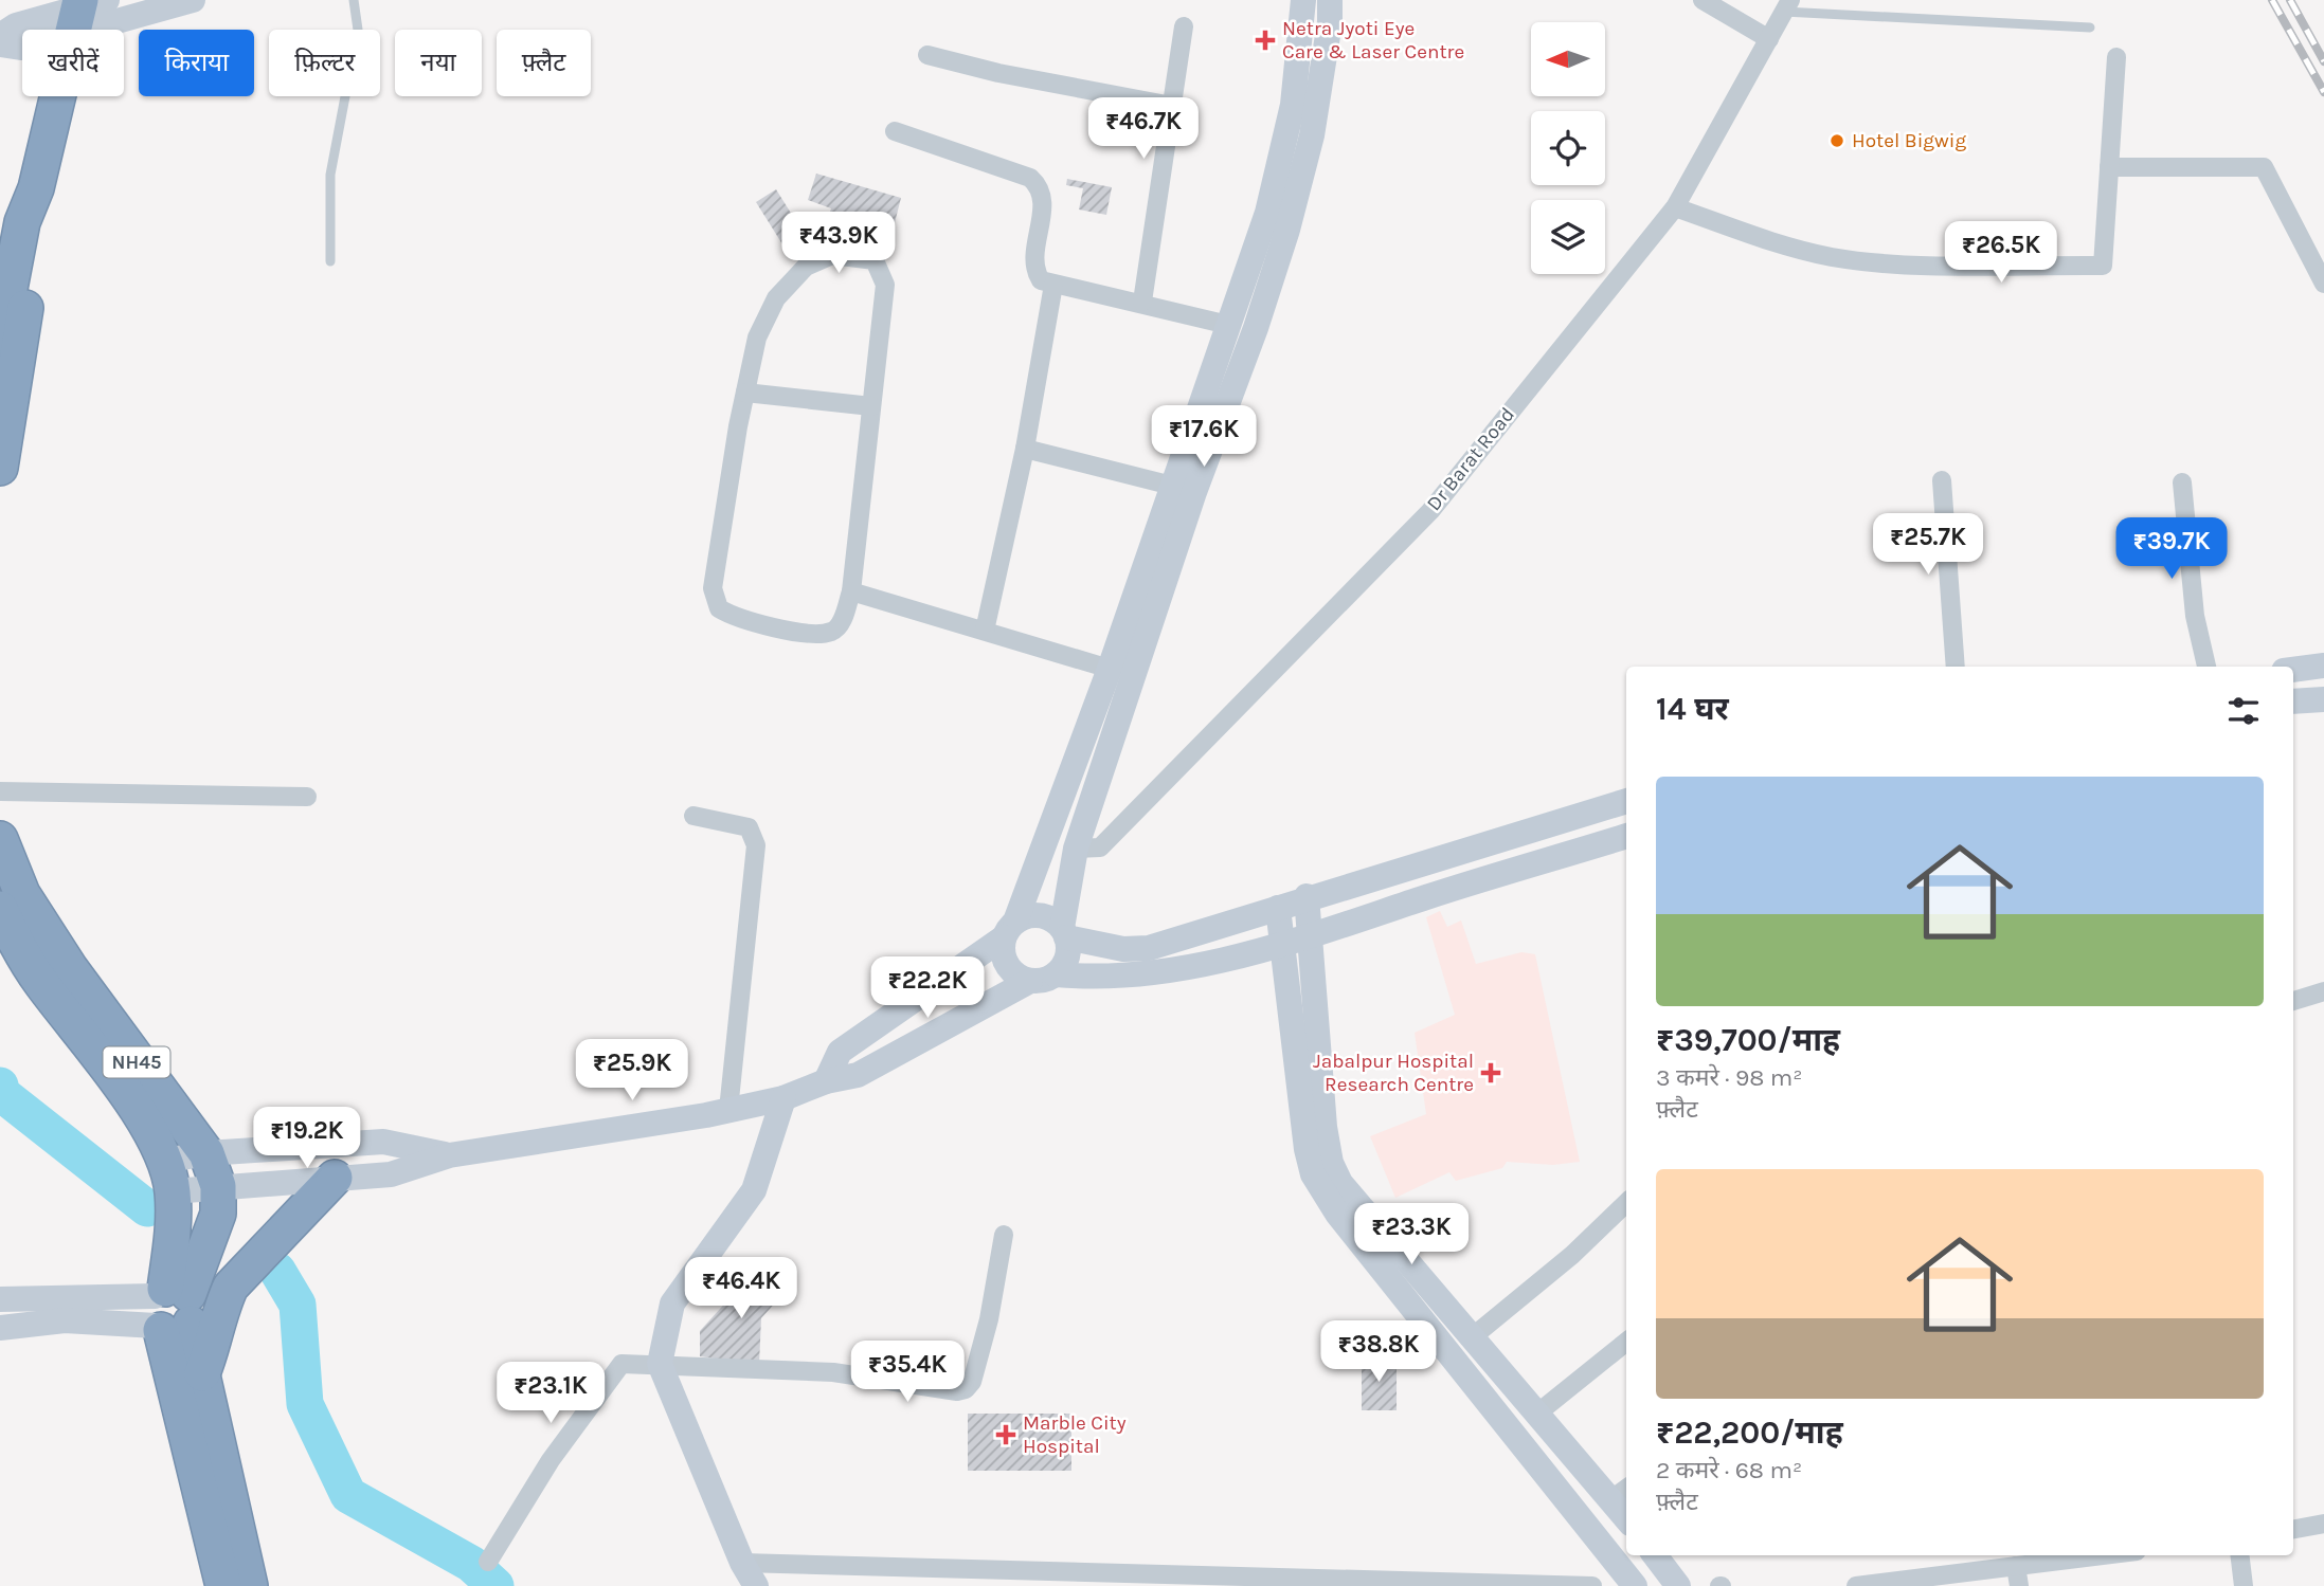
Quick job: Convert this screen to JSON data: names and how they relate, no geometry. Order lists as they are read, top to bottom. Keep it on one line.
{"streets":{"highway":["NH45"],"street":["Dr Barat Road"]},"places":{"health":["Netra Jyoti Eye Care & Laser Centre","Jabalpur Hospital Research Centre","Marble City Hospital"],"other":["Hotel Bigwig"]},"north":"left","page":{"chip":["खरीदें","किराया","फ़िल्टर","नया","फ़्लैट"],"price":["₹46.7K","₹43.9K","₹26.5K","₹17.6K","₹25.7K","₹39.7K","₹22.2K","₹25.9K","₹19.2K","₹23.3K","₹46.4K","₹38.8K","₹35.4K","₹23.1K"],"heading":"14 घर","list":[{"name":"₹39,700/माह","note":"3 कमरे · 98 m² · फ़्लैट"},{"name":"₹22,200/माह","note":"2 कमरे · 68 m² · फ़्लैट"}]}}
